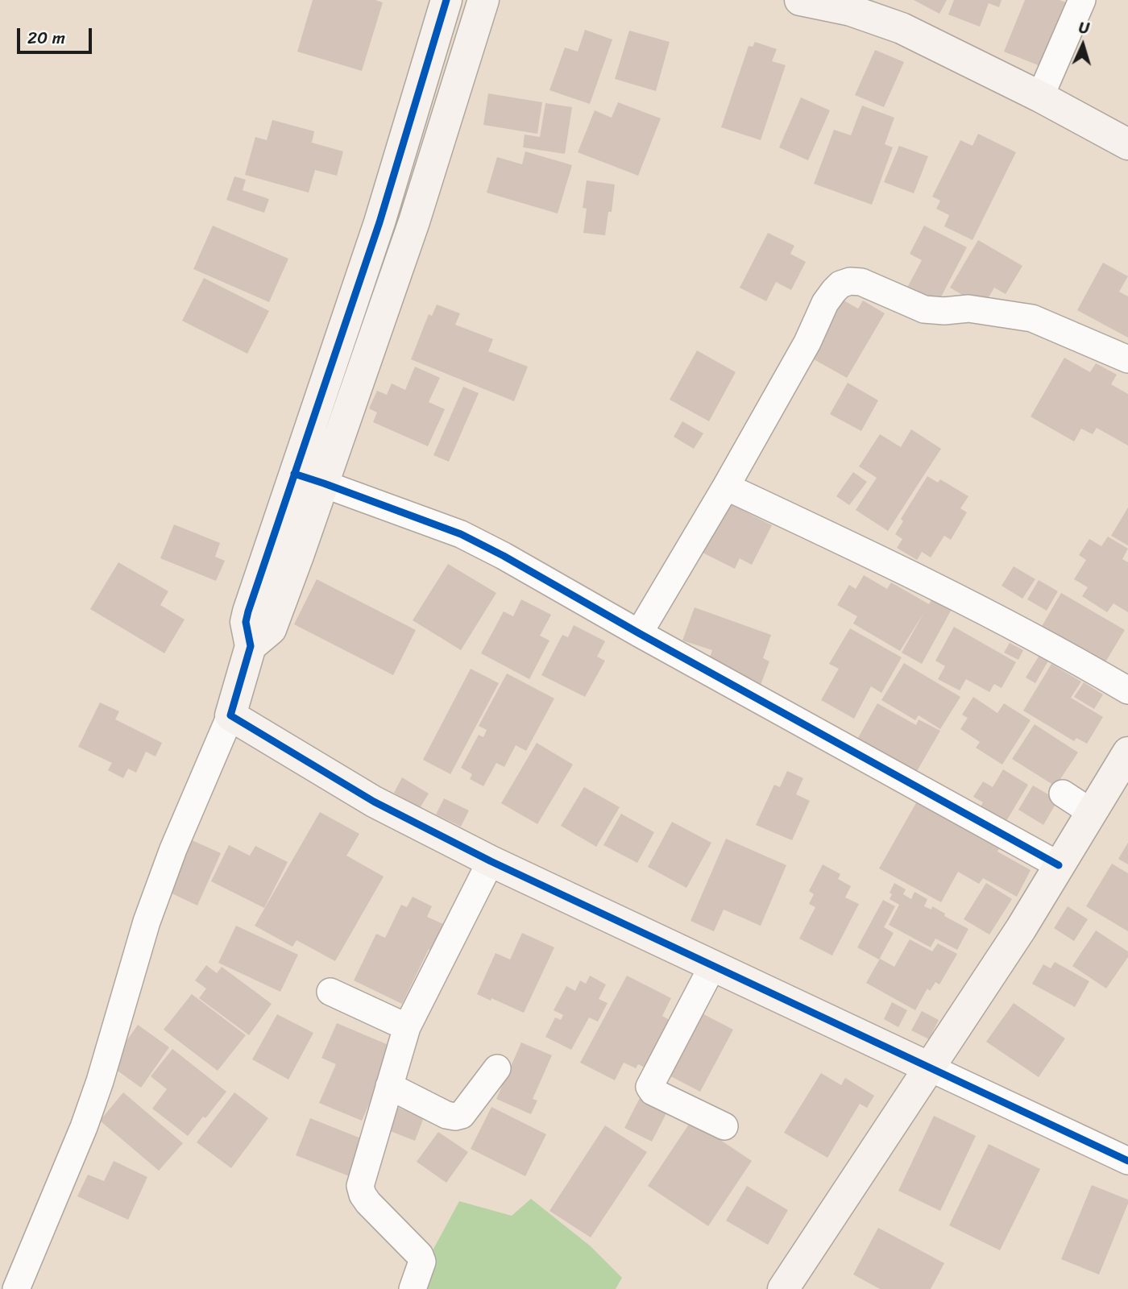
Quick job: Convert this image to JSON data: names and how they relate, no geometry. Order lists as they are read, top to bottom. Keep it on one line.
{"scale_bar":"20 m","north":"top"}
